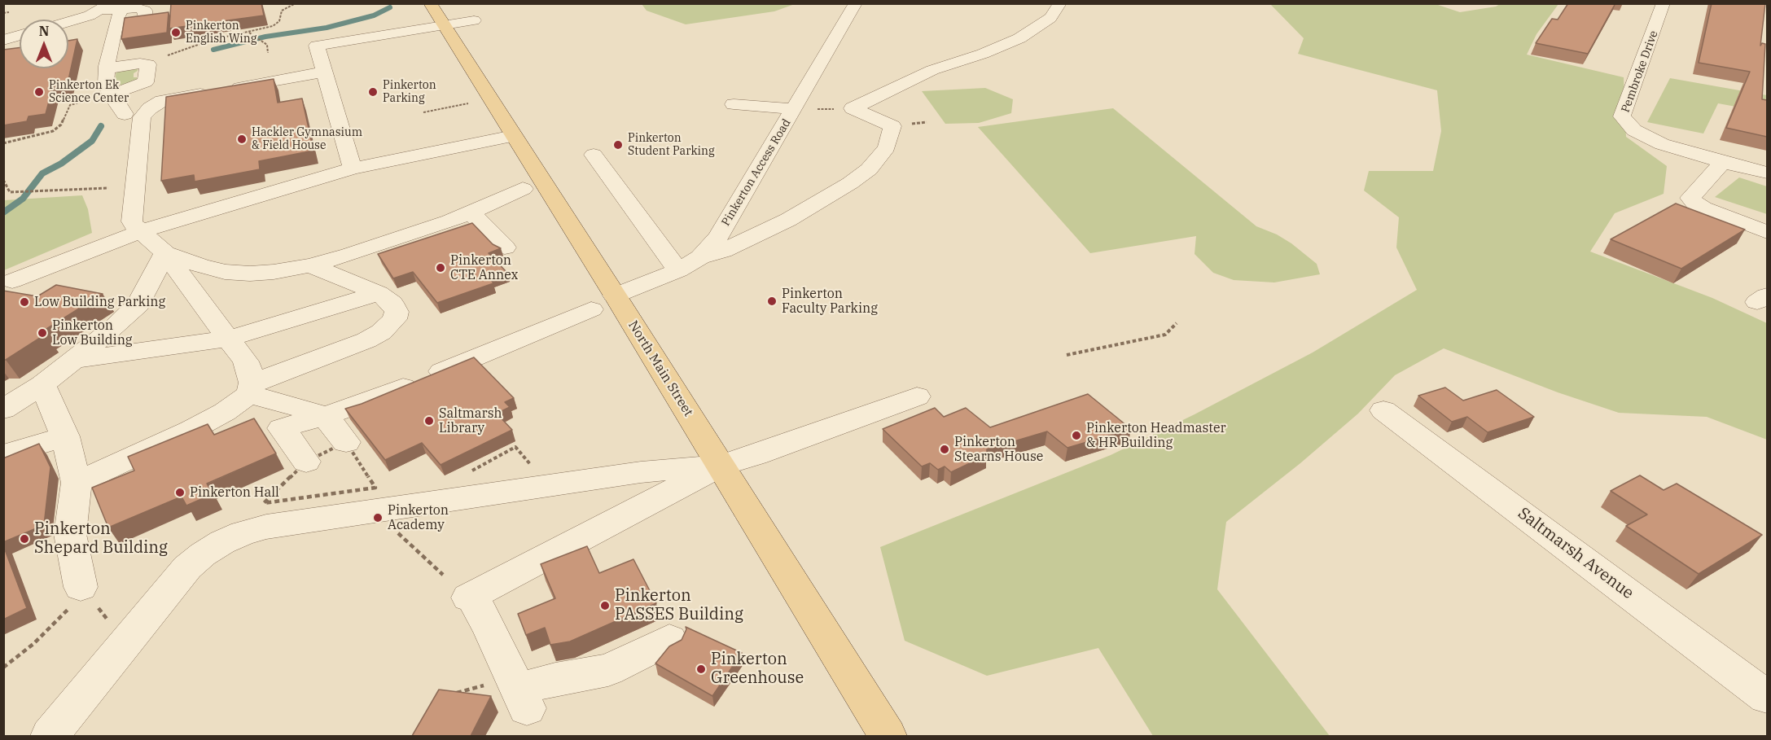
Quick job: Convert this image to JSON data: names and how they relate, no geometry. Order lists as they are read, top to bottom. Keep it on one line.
{"streets":{"main road":["North Main Street"],"street":["Pembroke Drive","Pinkerton Access Road","Saltmarsh Avenue"]},"crossings":[["Pinkerton Access Road","North Main Street"]],"places":["Pinkerton English Wing","Pinkerton Ek Science Center","Pinkerton Parking","Hackler Gymnasium & Field House","Pinkerton Student Parking","Pinkerton CTE Annex","Pinkerton Faculty Parking","Low Building Parking","Pinkerton Low Building","Saltmarsh Library","Pinkerton Headmaster & HR Building","Pinkerton Stearns House","Pinkerton Hall","Pinkerton Academy","Pinkerton Shepard Building","Pinkerton PASSES Building","Pinkerton Greenhouse"],"north":"top"}
